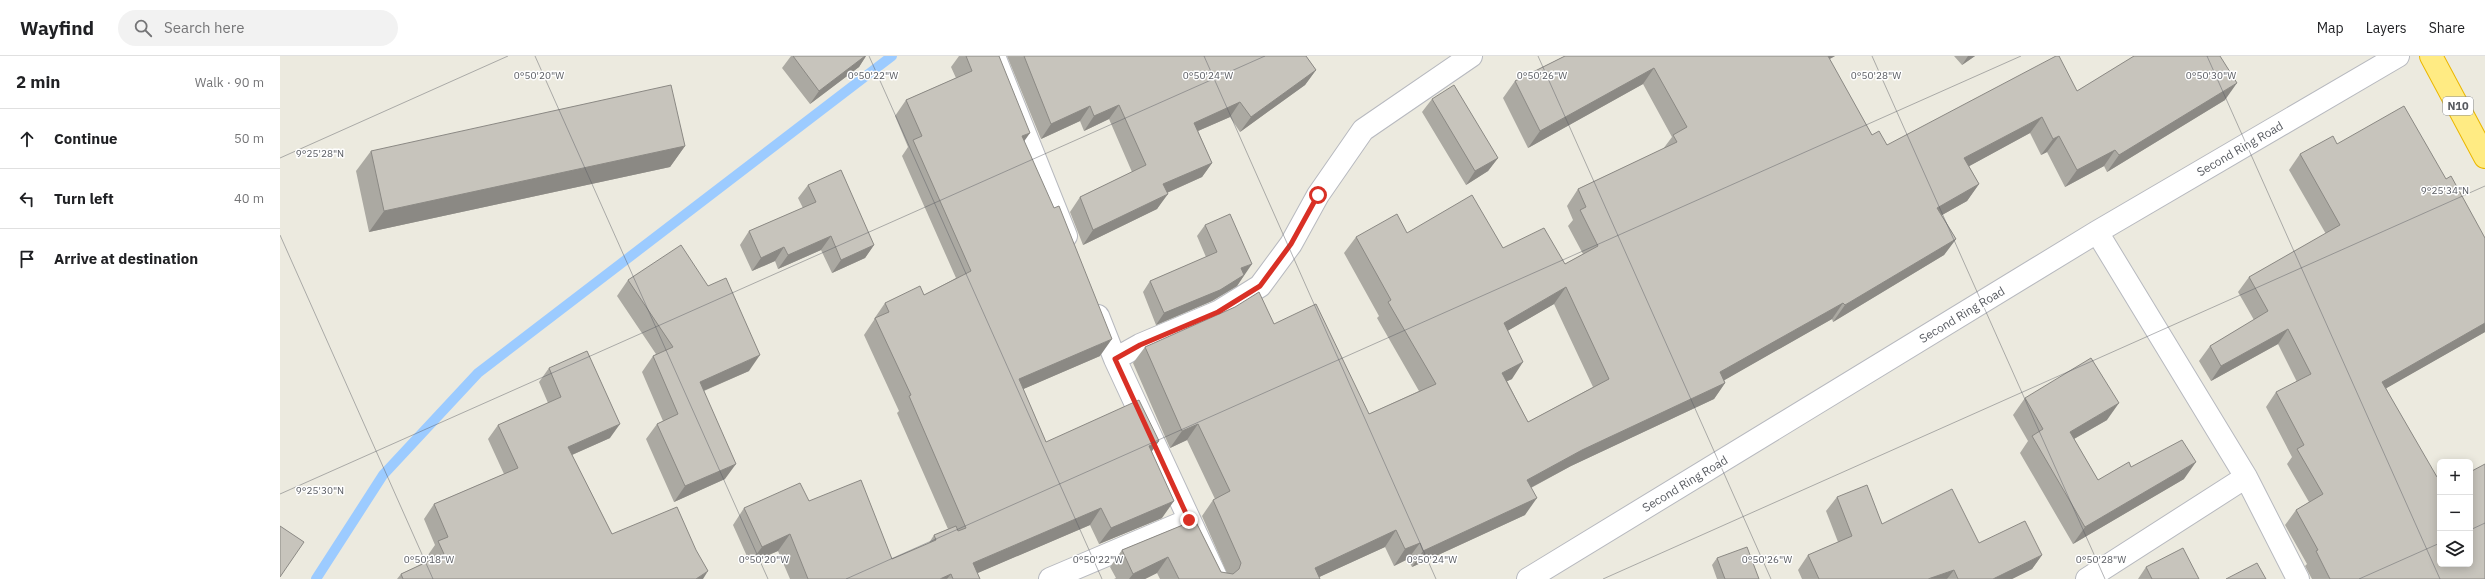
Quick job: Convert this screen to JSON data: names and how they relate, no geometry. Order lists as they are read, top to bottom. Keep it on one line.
{"streets":{"highway":["N10"],"street":["Second Ring Road"]},"page":{"header":"Wayfind","search":"Search here","nav":["Map","Layers","Share"],"heading":["2 min","Walk · 90 m"],"list":[["Continue","50 m"],["Turn left","40 m"],"Arrive at destination"],"map_buttons":["+","−"]},"coordinates":["0°50'20\"W","0°50'22\"W","0°50'24\"W","0°50'26\"W","0°50'28\"W","0°50'30\"W","9°25'28\"N","9°25'34\"N","9°25'30\"N","0°50'18\"W"]}
